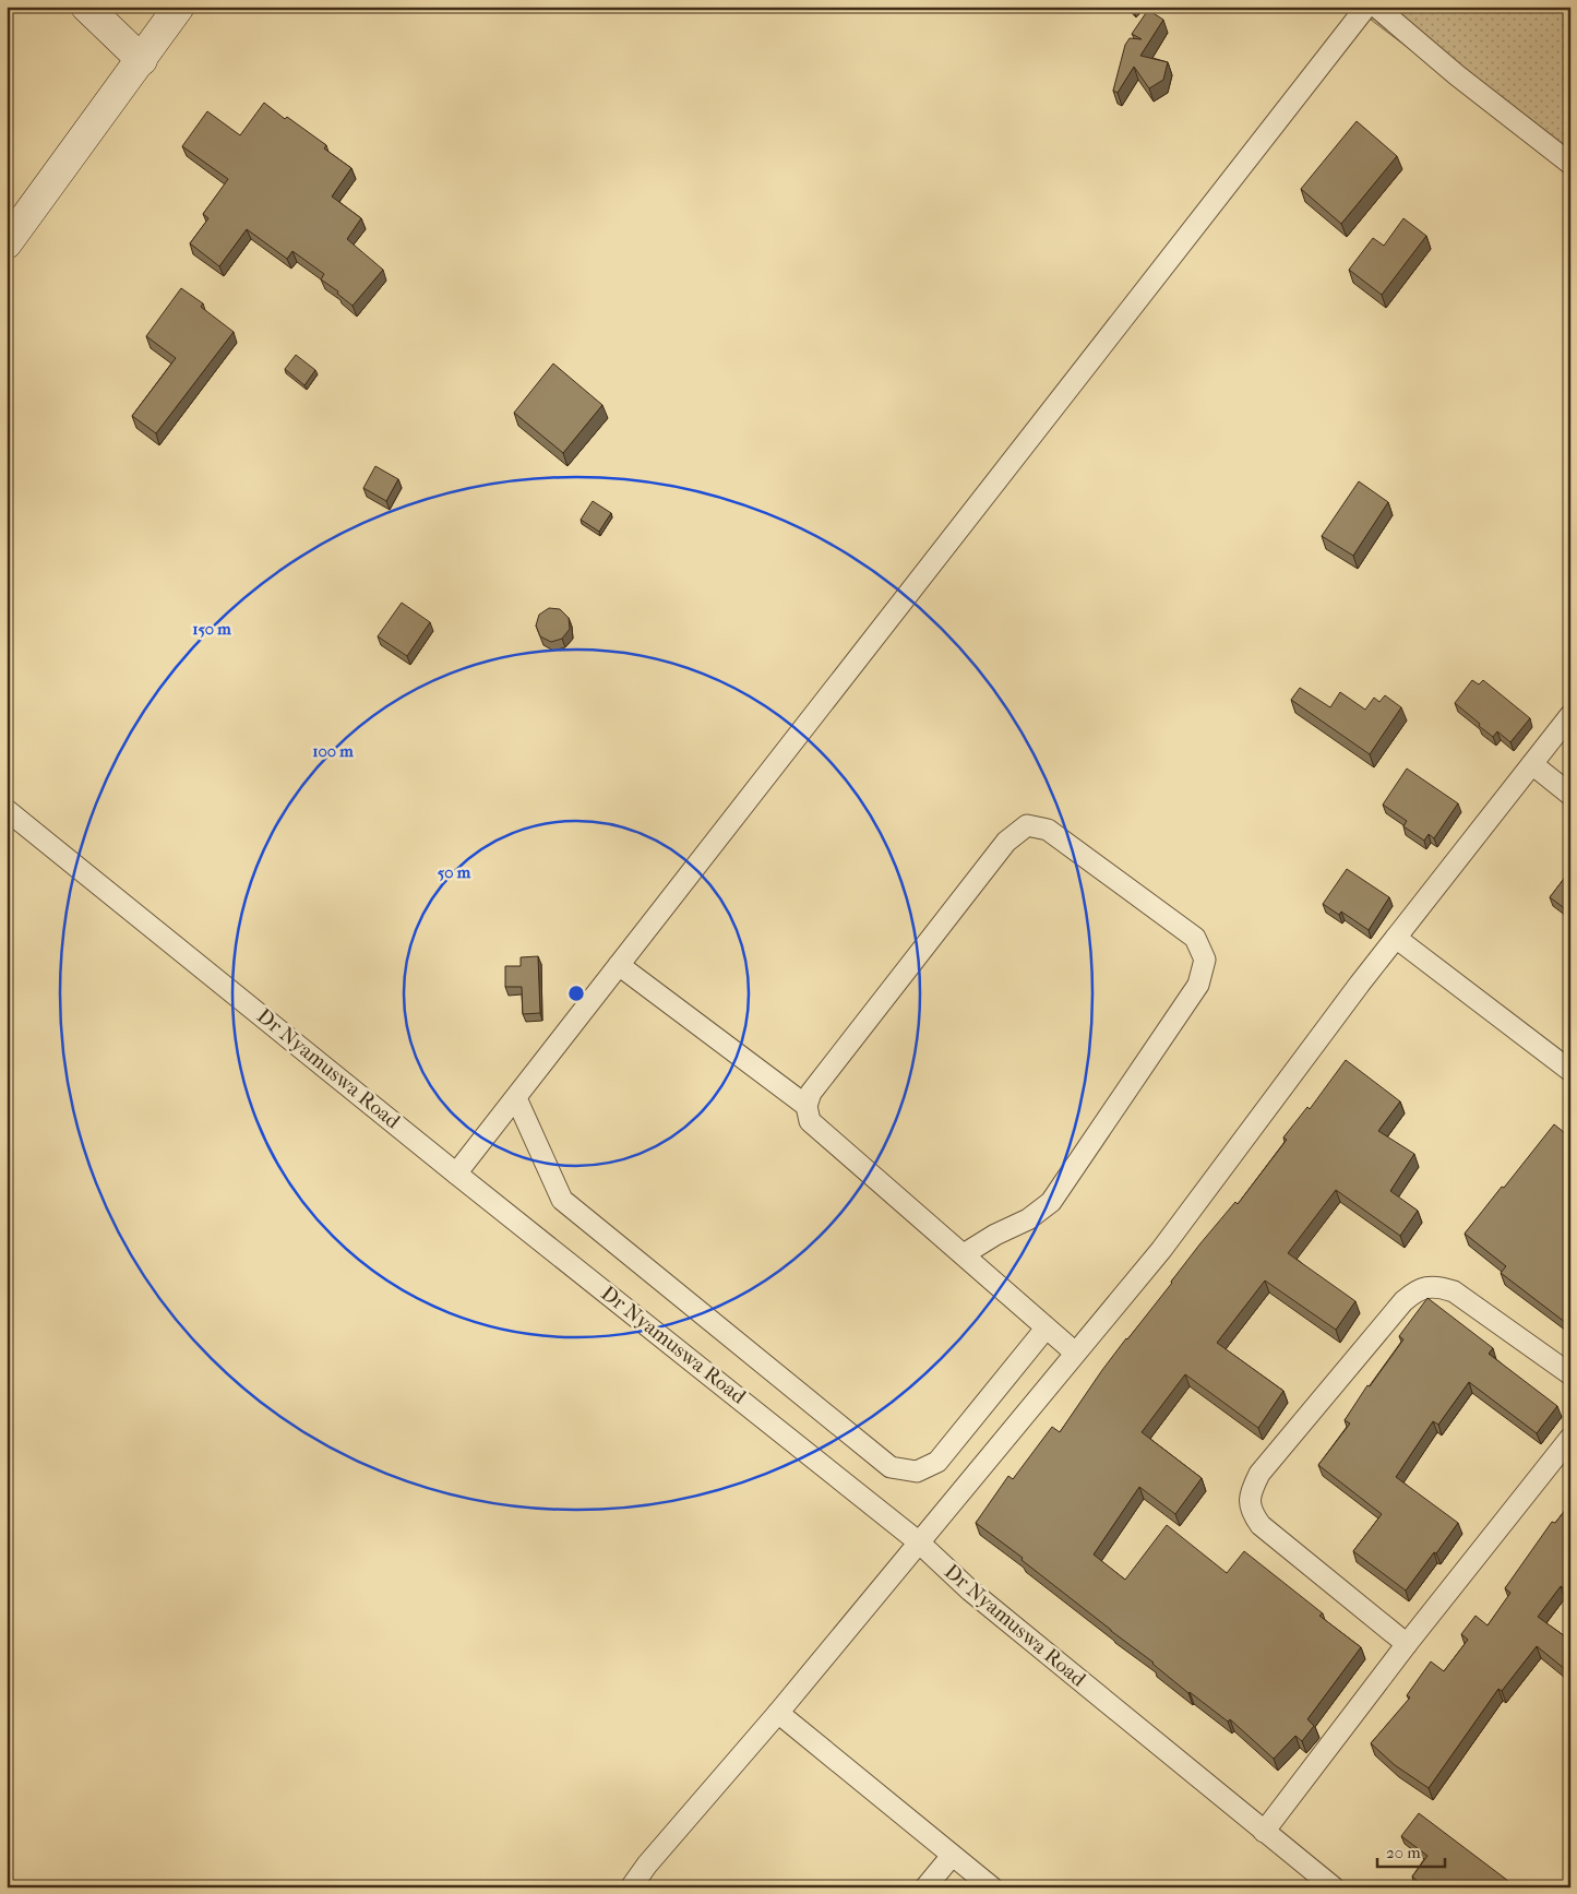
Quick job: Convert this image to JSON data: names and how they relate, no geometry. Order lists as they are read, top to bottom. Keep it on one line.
{"streets":{"street":["Dr Nyamuswa Road"]},"scale_bar":"20 m","rings":["150 m","100 m","50 m"]}
